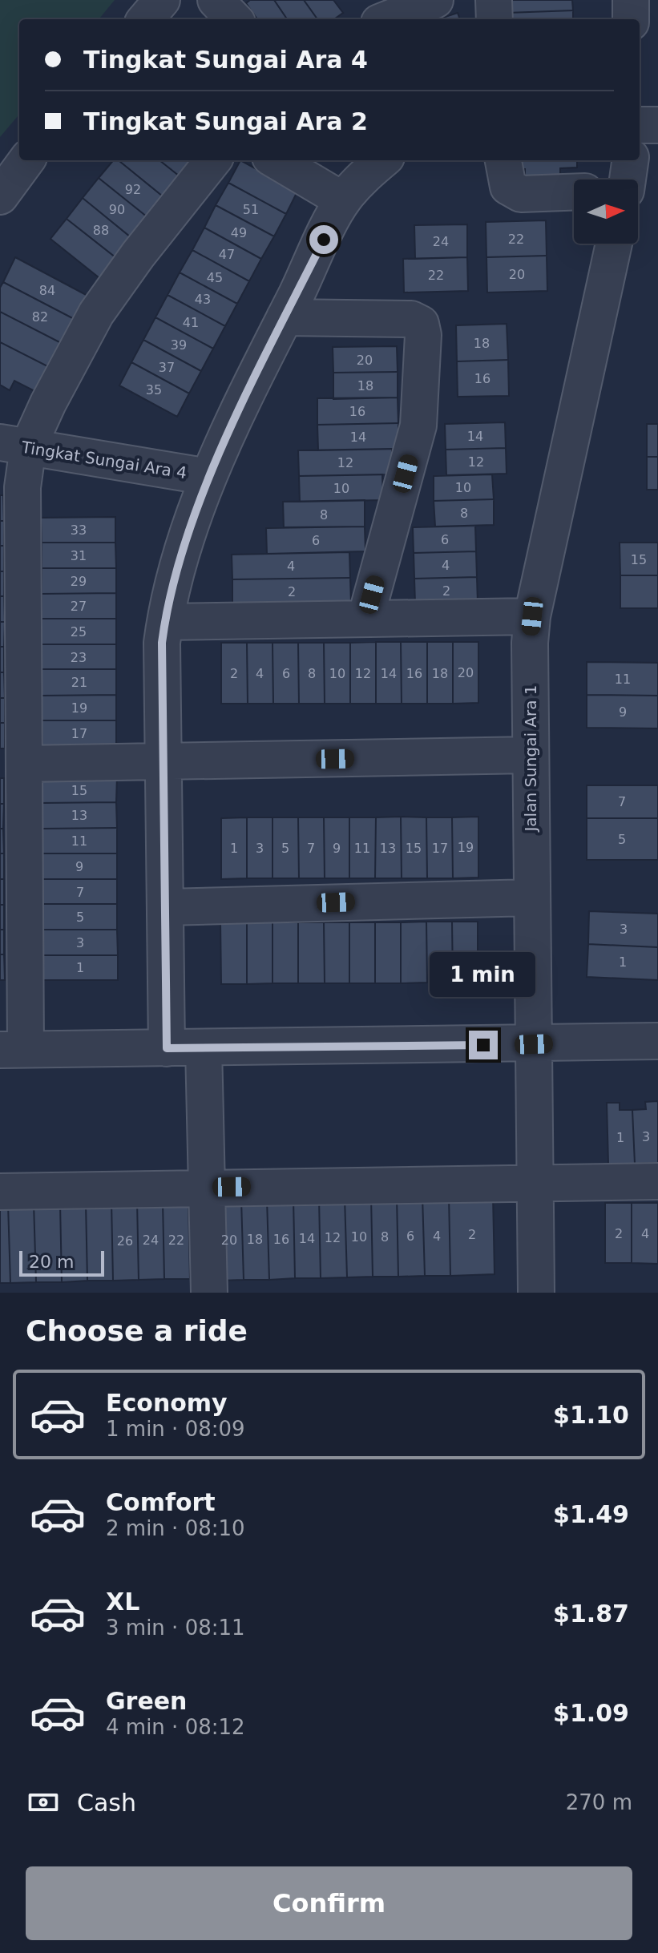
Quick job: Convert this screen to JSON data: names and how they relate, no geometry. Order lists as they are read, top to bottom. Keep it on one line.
{"streets":{"street":["Tingkat Sungai Ara 4","Jalan Sungai Ara 1"]},"house_numbers":["92","90","51","88","49","22","24","47","20","22","45","84","43","82","41","18","39","20","37","16","18","35","16","14","14","12","12","10","10","8","8","33","6","6","31","15","4","4","29","2","2","27","25","23","20","2","4","6","8","10","12","14","16","18","11","21","19","9","17","15","7","13","5","11","19","1","3","5","7","9","11","13","15","17","9","7","5","3","3","1","1","3","1","2","4","2","6","4","10","8","12","14","18","16","24","22","20","26"],"scale_bar":"20 m","north":"right","page":{"banner":["Tingkat Sungai Ara 4","Tingkat Sungai Ara 2"],"bubble":"1 min","scale":"20 m","heading":"Choose a ride","list":[{"name":"Economy","note":"1 min · 08:09","value":"$1.10"},{"name":"Comfort","note":"2 min · 08:10","value":"$1.49"},{"name":"XL","note":"3 min · 08:11","value":"$1.87"},{"name":"Green","note":"4 min · 08:12","value":"$1.09"}],"pay":["Cash","270 m"],"buttons":"Confirm"}}
